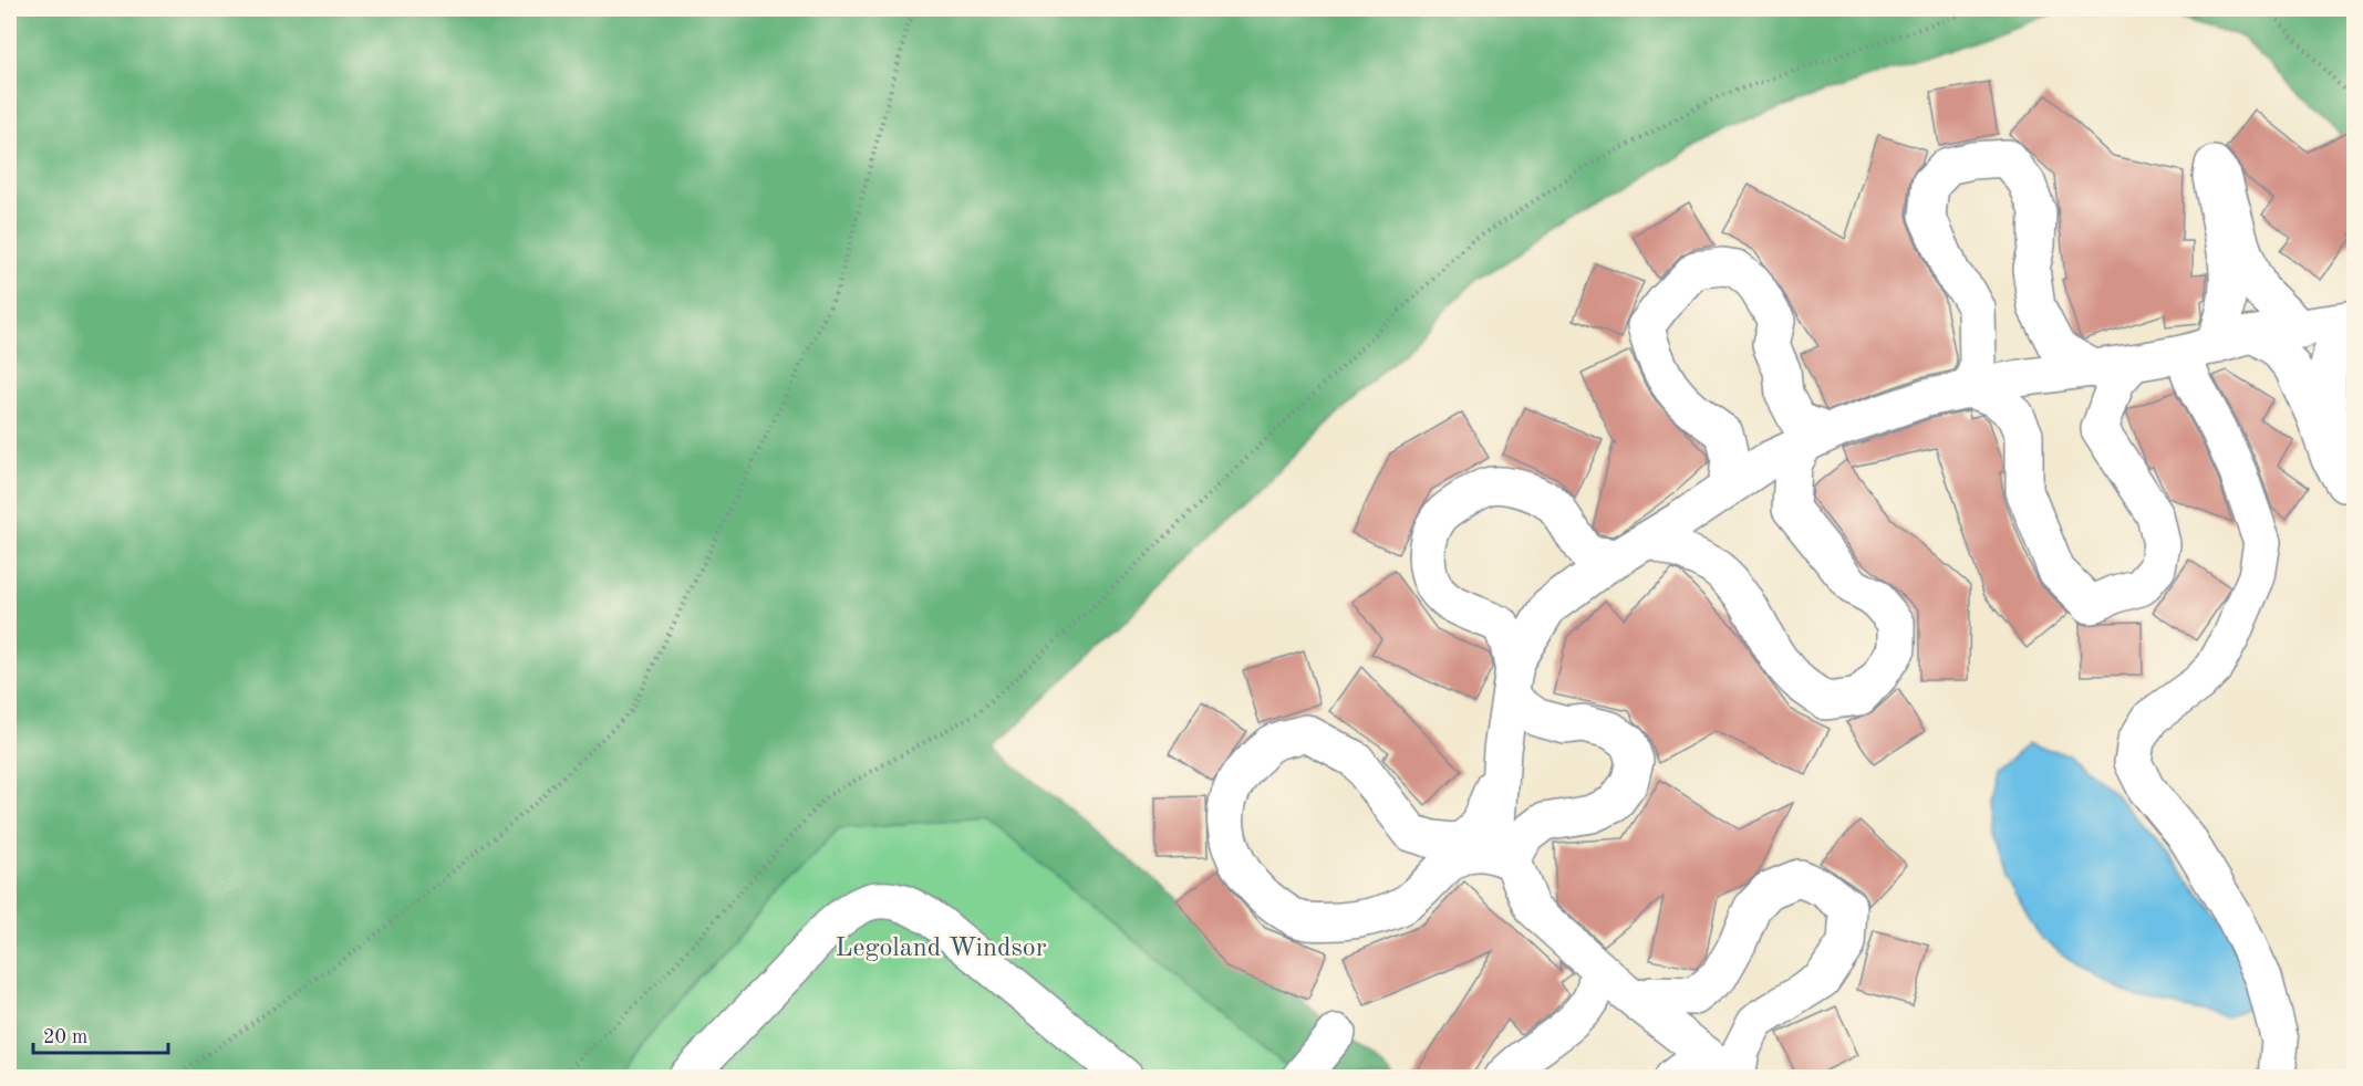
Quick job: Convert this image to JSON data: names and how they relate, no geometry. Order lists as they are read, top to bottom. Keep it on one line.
{"parks":["Legoland Windsor"],"scale_bar":"20 m"}
